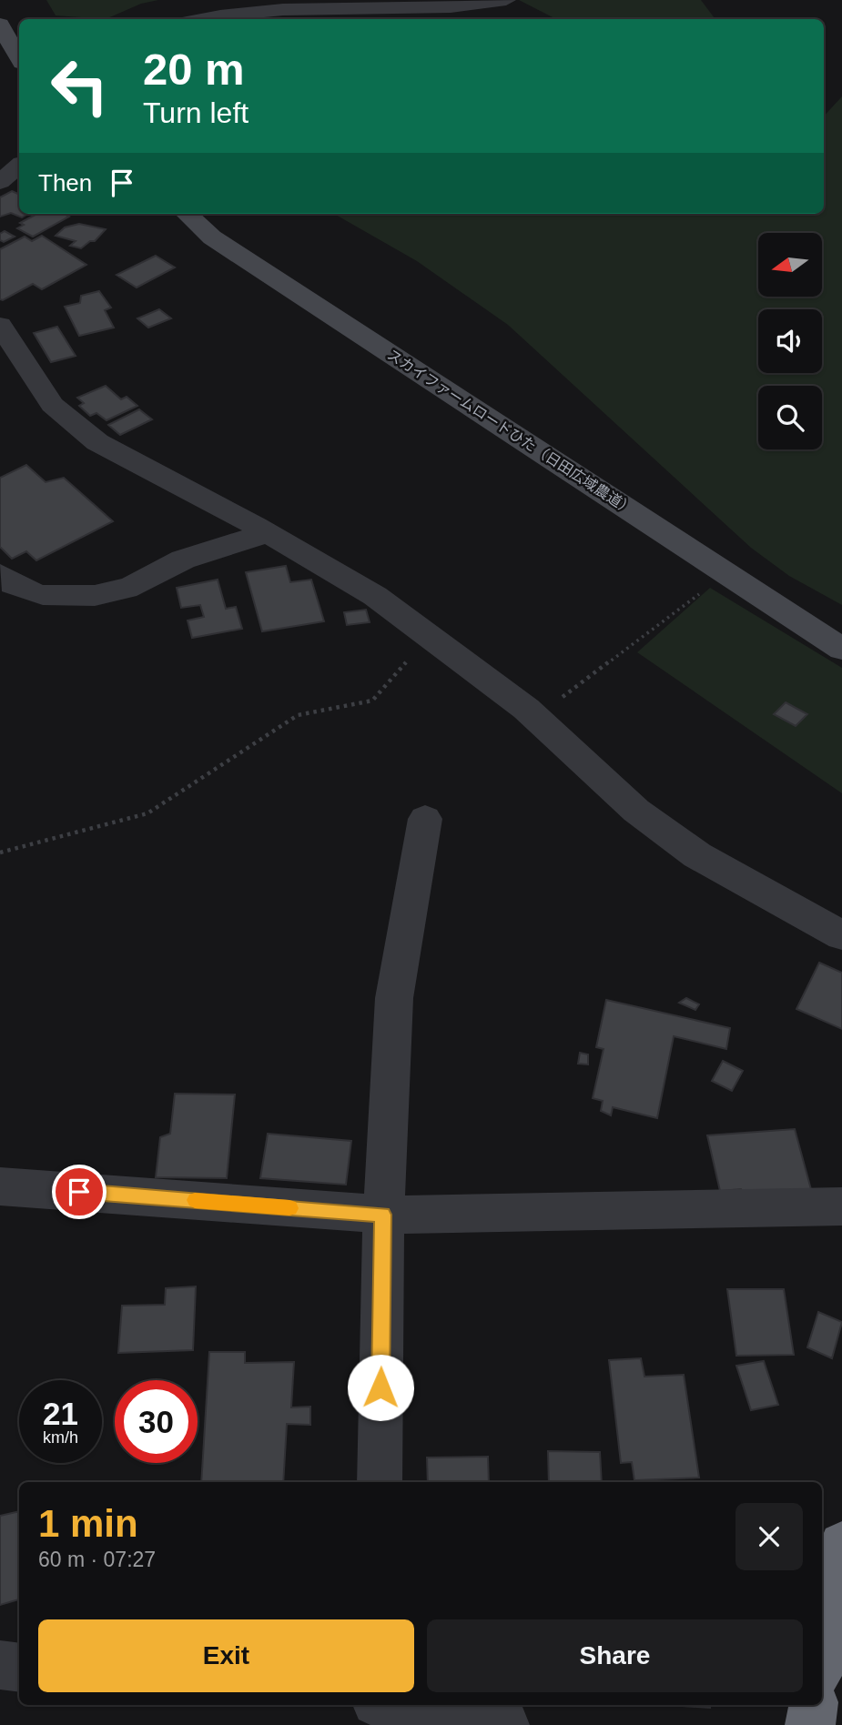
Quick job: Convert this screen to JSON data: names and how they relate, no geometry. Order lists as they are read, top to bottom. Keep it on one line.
{"streets":{"street":["スカイファームロードひた（日田広域農道）"]},"north":"left","page":{"turn":["20 m","Turn left"],"then":"Then","speed":"21 km/h","limit":"30","heading":["1 min","60 m · 07:27"],"buttons":["Exit","Share"]}}
